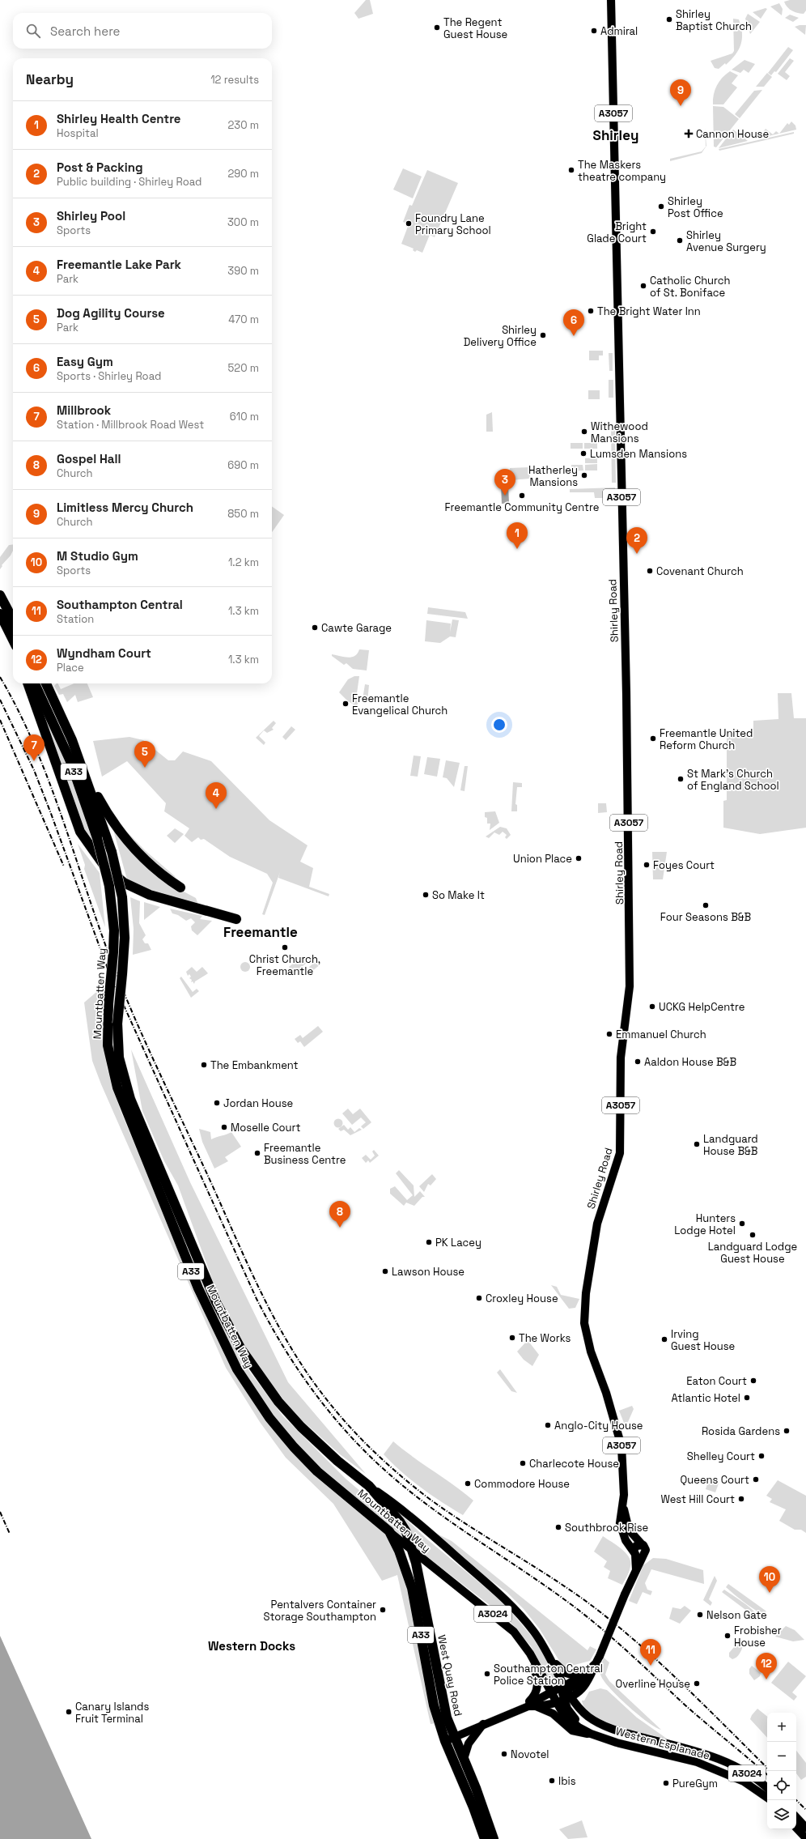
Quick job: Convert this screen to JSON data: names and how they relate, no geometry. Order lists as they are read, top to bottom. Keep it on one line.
{"streets":{"highway":["A33","Mountbatten Way","West Quay Road"],"main road":["A3057","Shirley Road","A3024","Western Esplanade"]},"crossings":[["A33","Mountbatten Way"],["Mountbatten Way","A3024"],["Mountbatten Way","West Quay Road"],["Mountbatten Way","Western Esplanade"],["A3024","Western Esplanade"]],"districts":["Shirley","Freemantle","Western Docks"],"places":{"other":["Shirley Baptist Church","The Regent Guest House","Admiral","The Maskers theatre company","Shirley Post Office","Foundry Lane Primary School","Bright Glade Court","Shirley Avenue Surgery","Catholic Church of St. Boniface","The Bright Water Inn","Shirley Delivery Office","Withewood Mansions","Lumsden Mansions","Hatherley Mansions","Freemantle Community Centre","Covenant Church","Cawte Garage","Freemantle Evangelical Church","Freemantle United Reform Church","St Mark's Church of England School","Union Place","Foyes Court","So Make It","Four Seasons B&B","Christ Church, Freemantle","UCKG HelpCentre","Emmanuel Church","Aaldon House B&B","The Embankment","Jordan House","Moselle Court","Landguard House B&B","Freemantle Business Centre","Hunters Lodge Hotel","Landguard Lodge Guest House","PK Lacey","Lawson House","Croxley House","The Works","Irving Guest House","Eaton Court","Atlantic Hotel","Anglo-City House","Rosida Gardens","Shelley Court","Charlecote House","Queens Court","Commodore House","West Hill Court","Southbrook Rise","Pentalvers Container Storage Southampton","Nelson Gate","Frobisher House","Southampton Central Police Station","Overline House","Canary Islands Fruit Terminal","Novotel","Ibis","PureGym"],"health":["Cannon House"]},"page":{"search":"Search here","heading":["Nearby","12 results"],"pins":["9","6","3","1","2","7","5","4","8","10","11","12"],"list":[{"mark":"1","name":"Shirley Health Centre","note":"Hospital","value":"230 m"},{"mark":"2","name":"Post & Packing","note":"Public building · Shirley Road","value":"290 m"},{"mark":"3","name":"Shirley Pool","note":"Sports","value":"300 m"},{"mark":"4","name":"Freemantle Lake Park","note":"Park","value":"390 m"},{"mark":"5","name":"Dog Agility Course","note":"Park","value":"470 m"},{"mark":"6","name":"Easy Gym","note":"Sports · Shirley Road","value":"520 m"},{"mark":"7","name":"Millbrook","note":"Station · Millbrook Road West","value":"610 m"},{"mark":"8","name":"Gospel Hall","note":"Church","value":"690 m"},{"mark":"9","name":"Limitless Mercy Church","note":"Church","value":"850 m"},{"mark":"10","name":"M Studio Gym","note":"Sports","value":"1.2 km"},{"mark":"11","name":"Southampton Central","note":"Station","value":"1.3 km"},{"mark":"12","name":"Wyndham Court","note":"Place","value":"1.3 km"}],"map_buttons":["+","−"]}}
